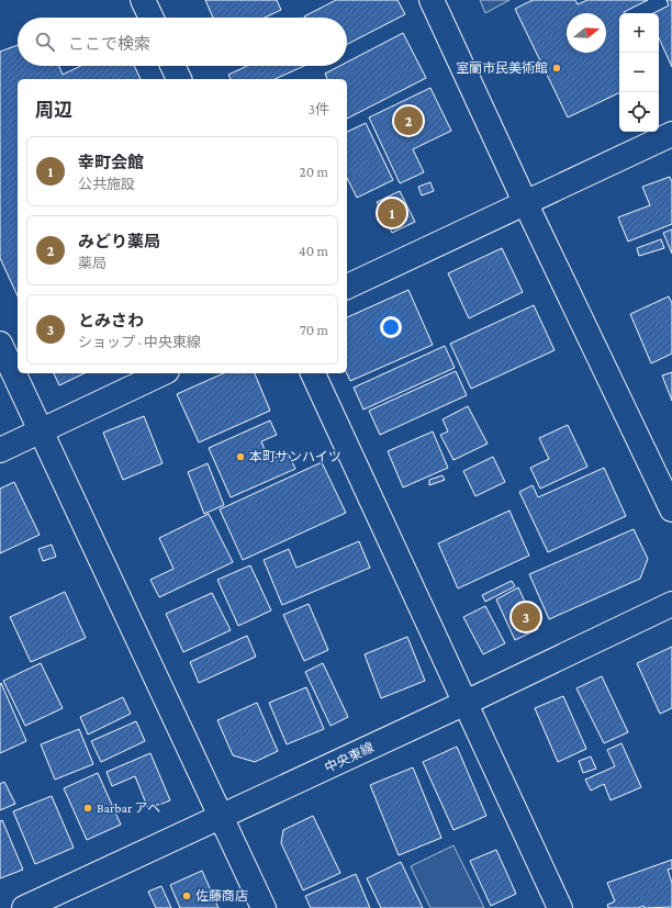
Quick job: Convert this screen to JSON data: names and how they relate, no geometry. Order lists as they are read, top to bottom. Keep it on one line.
{"streets":{"street":["中央東線"]},"places":["室蘭市民美術館","本町サンハイツ","Barbar アベ","佐藤商店"],"north":"right","page":{"map_buttons":["+","−"],"search":"ここで検索","heading":["周辺","3件"],"pins":["2","1","3"],"list":[{"mark":"1","name":"幸町会館","note":"公共施設","value":"20 m"},{"mark":"2","name":"みどり薬局","note":"薬局","value":"40 m"},{"mark":"3","name":"とみさわ","note":"ショップ · 中央東線","value":"70 m"}]}}
